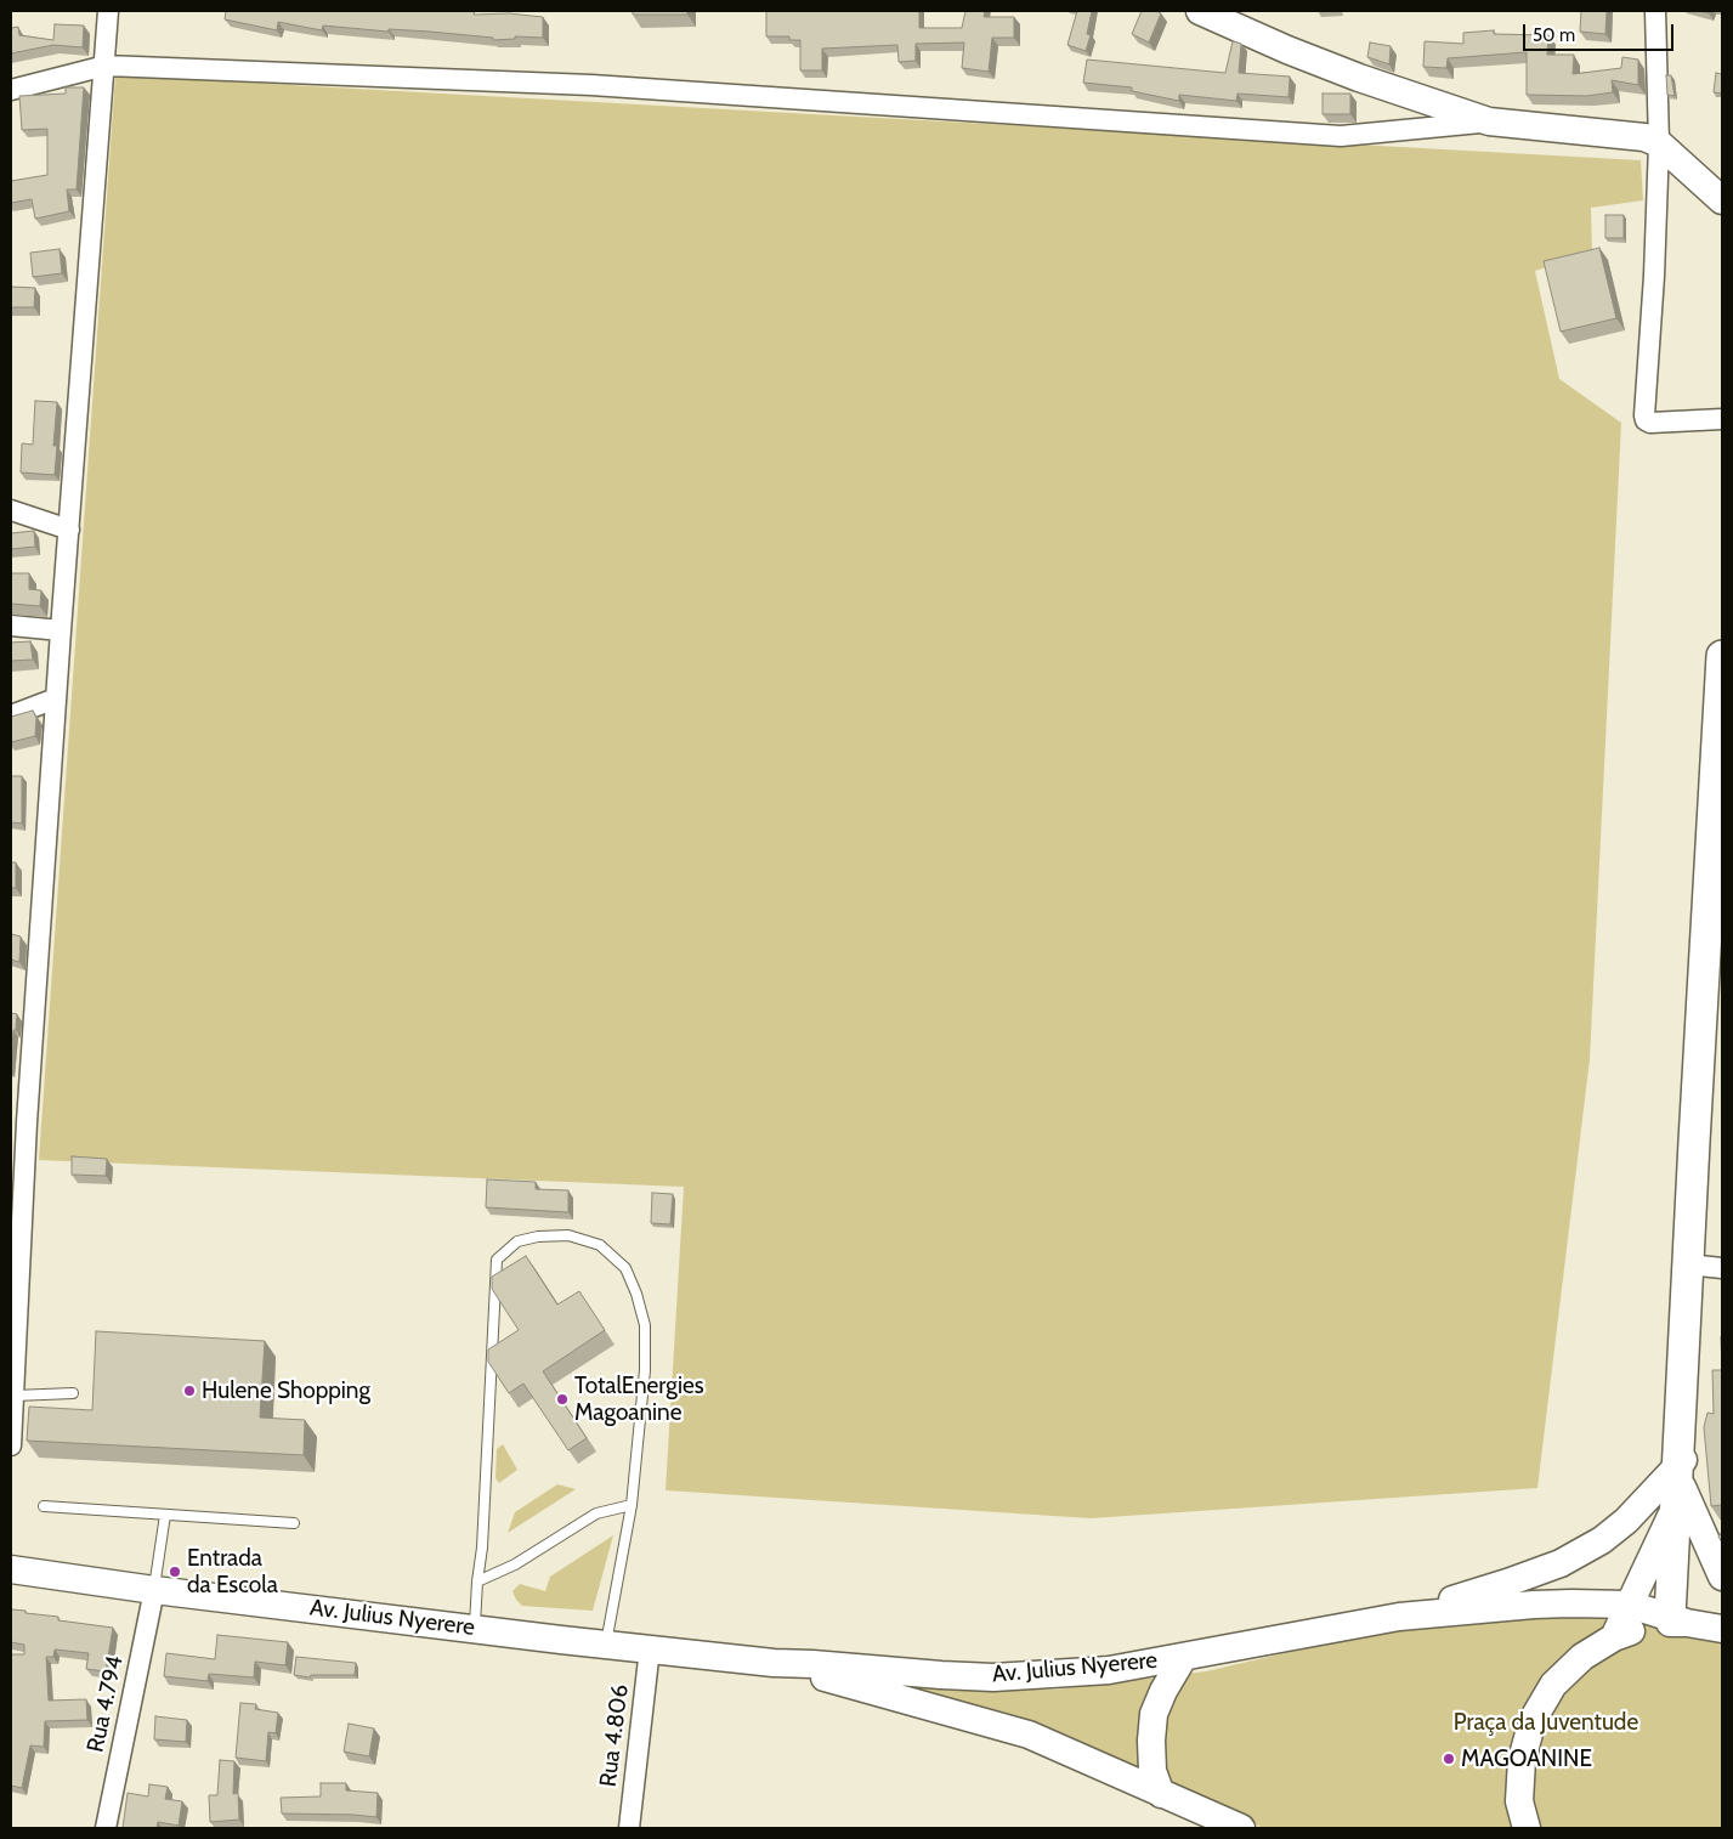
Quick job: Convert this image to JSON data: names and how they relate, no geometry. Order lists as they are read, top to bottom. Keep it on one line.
{"streets":{"main road":["Av. Julius Nyerere"],"street":["Rua 4.794","Rua 4.806"]},"crossings":[["Av. Julius Nyerere","Rua 4.794"],["Av. Julius Nyerere","Rua 4.806"]],"parks":["Praça da Juventude"],"places":["Hulene Shopping","TotalEnergies Magoanine","Entrada da Escola","MAGOANINE"],"scale_bar":"50 m"}
